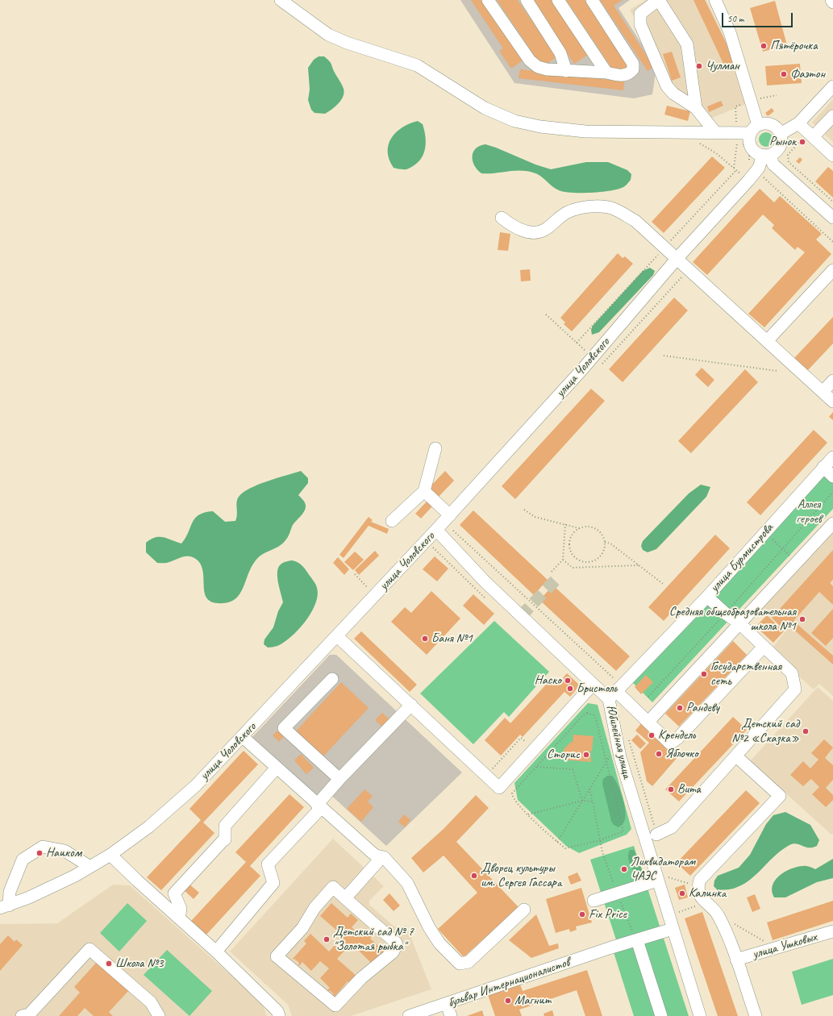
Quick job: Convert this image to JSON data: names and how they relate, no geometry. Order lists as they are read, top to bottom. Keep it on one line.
{"streets":{"street":["улица Чоловского","улица Бурмистрова","Юбилейная улица","улица Ушковых","бульвар Интернационалистов"]},"crossings":[["улица Чоловского","Юбилейная улица"],["улица Бурмистрова","Юбилейная улица"],["Юбилейная улица","бульвар Интернационалистов"]],"parks":["Аллея героев"],"places":["Пятёрочка","Чулман","Фаэтон","Рынок","Средняя общеобразовательная школа №1","Баня №1","Государственная сеть","Наско","Бристоль","Рандеву","Детский сад №2 «Сказка»","Крендель","Яблочко","Сторис","Вита","Наиком","Ликвидаторам ЧАЭС","Дворец культуры им. Сергея Гассара","Калинка","Fix Price","Детский сад № 7 \"Золотая рыбка\"","Школа №3","Магнит"],"scale_bar":"50 m"}
